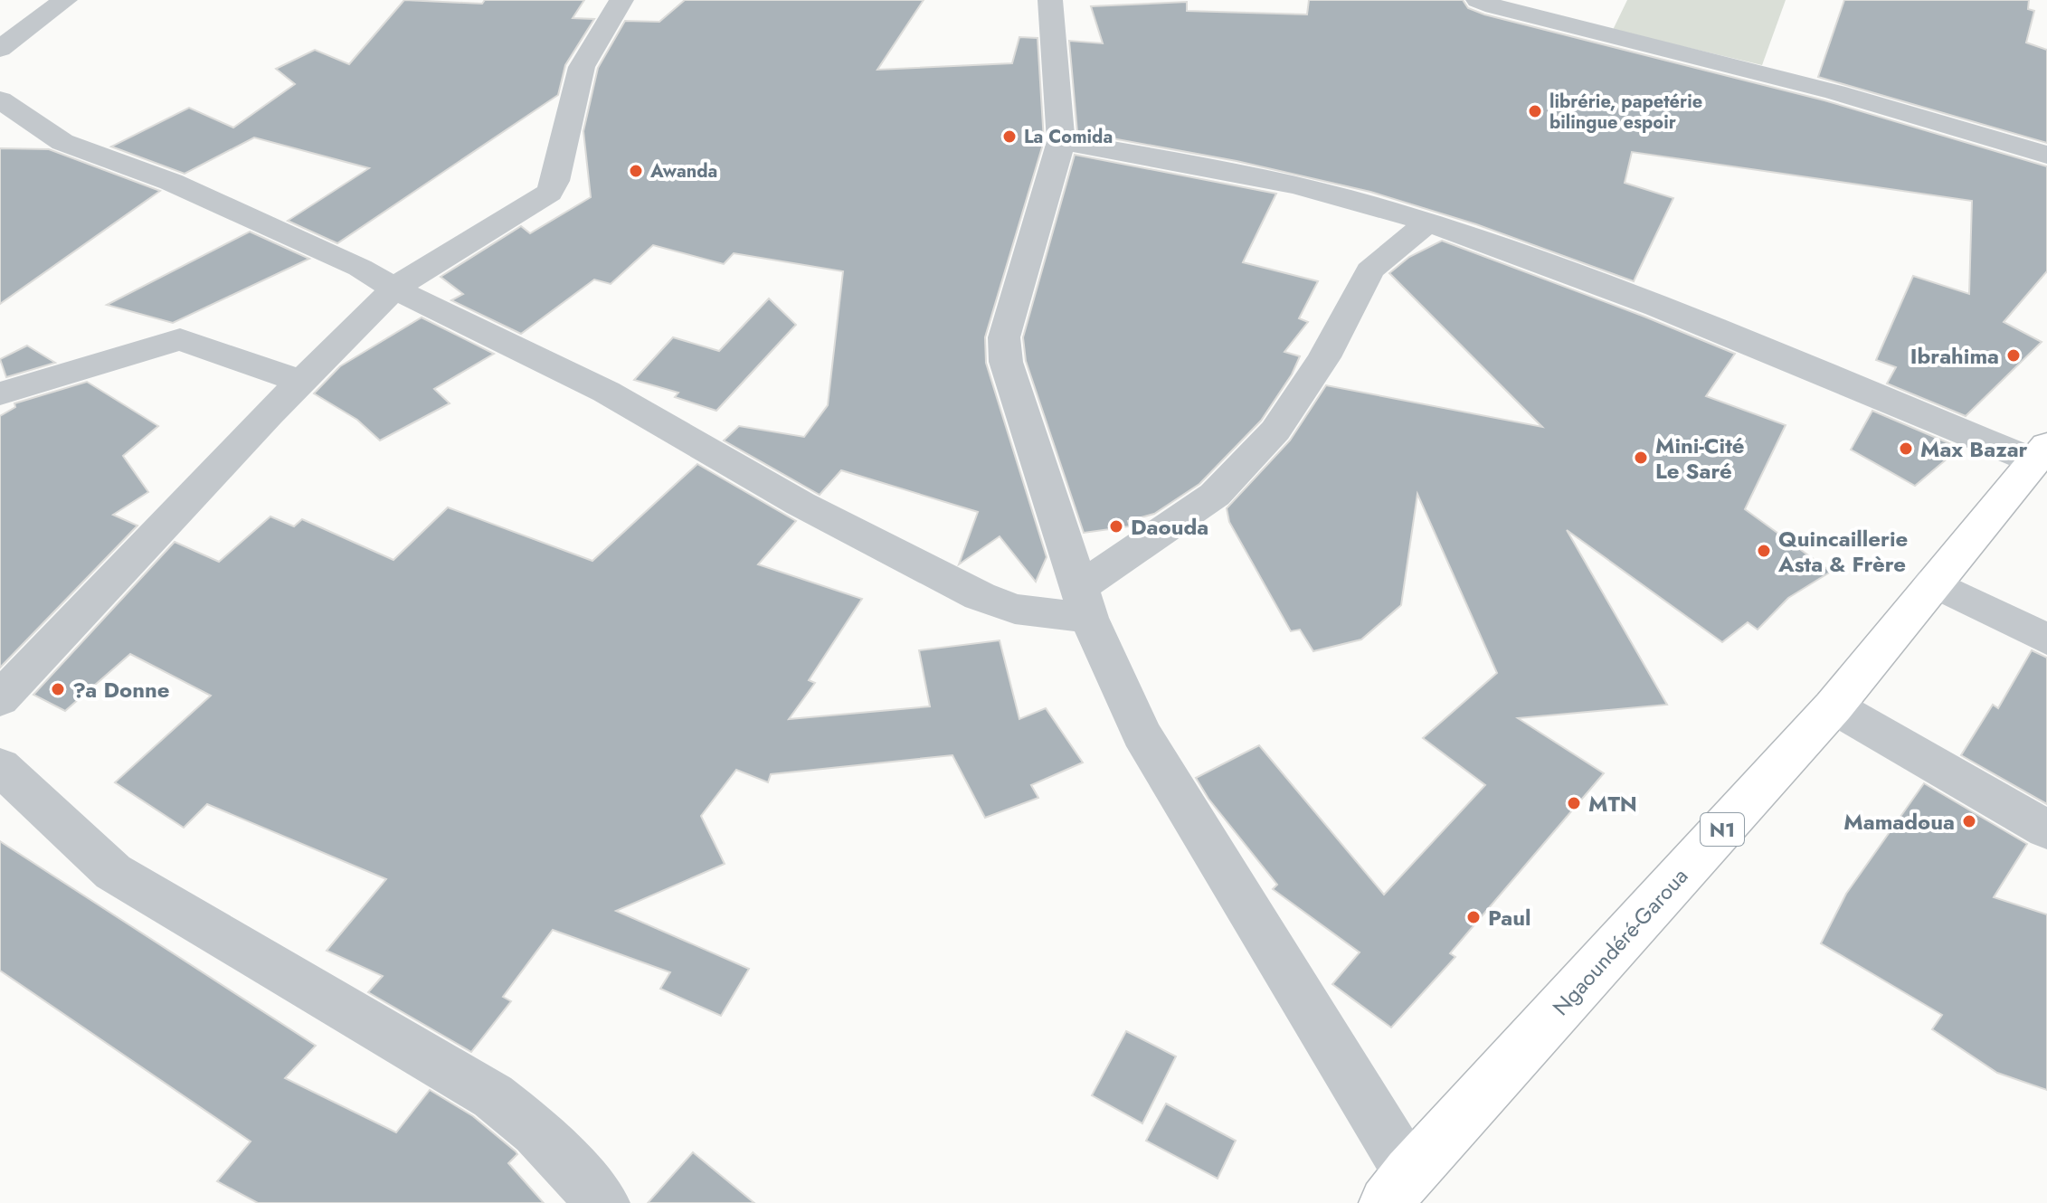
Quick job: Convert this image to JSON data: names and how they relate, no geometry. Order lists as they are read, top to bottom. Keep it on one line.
{"streets":{"highway":["N1","Ngaoundéré-Garoua"]},"places":["librérie, papetérie bilingue espoir","La Comida","Awanda","Ibrahima","Max Bazar","Mini-Cité Le Saré","Daouda","Quincaillerie Asta & Frère","?a Donne","MTN","Mamadoua","Paul"]}
